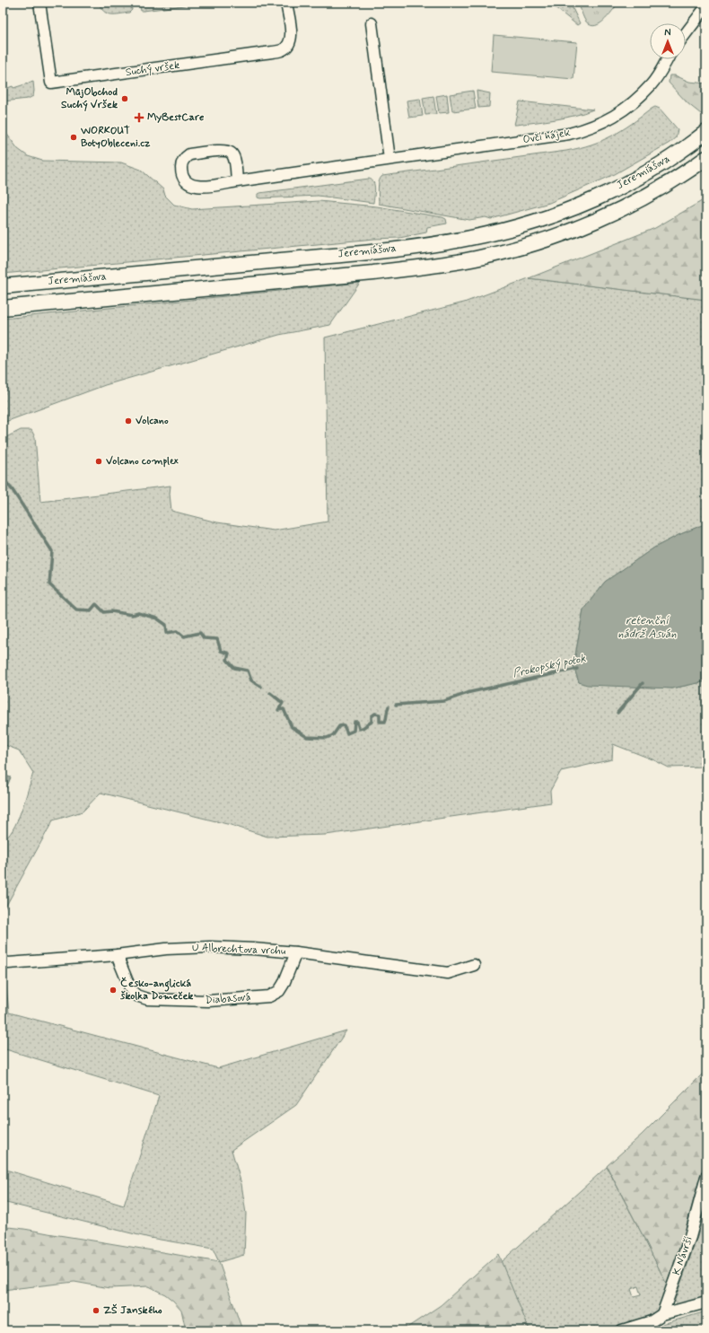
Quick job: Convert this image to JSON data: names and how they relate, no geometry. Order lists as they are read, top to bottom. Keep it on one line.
{"streets":{"main road":["Jeremiášova"],"street":["Suchý vršek","Ovčí hájek","U Albrechtova vrchu","Diabasová","K Návrší"]},"crossings":[["U Albrechtova vrchu","Diabasová"]],"water":["retenční nádrž Asuán","Prokopský potok"],"places":{"other":["MůjObchod Suchý Vršek","WORKOUT BotyObleceni.cz","Volcano","Volcano complex","Česko-anglická školka Domeček","ZŠ Janského"],"health":["MyBestCare"]},"north":"top"}
